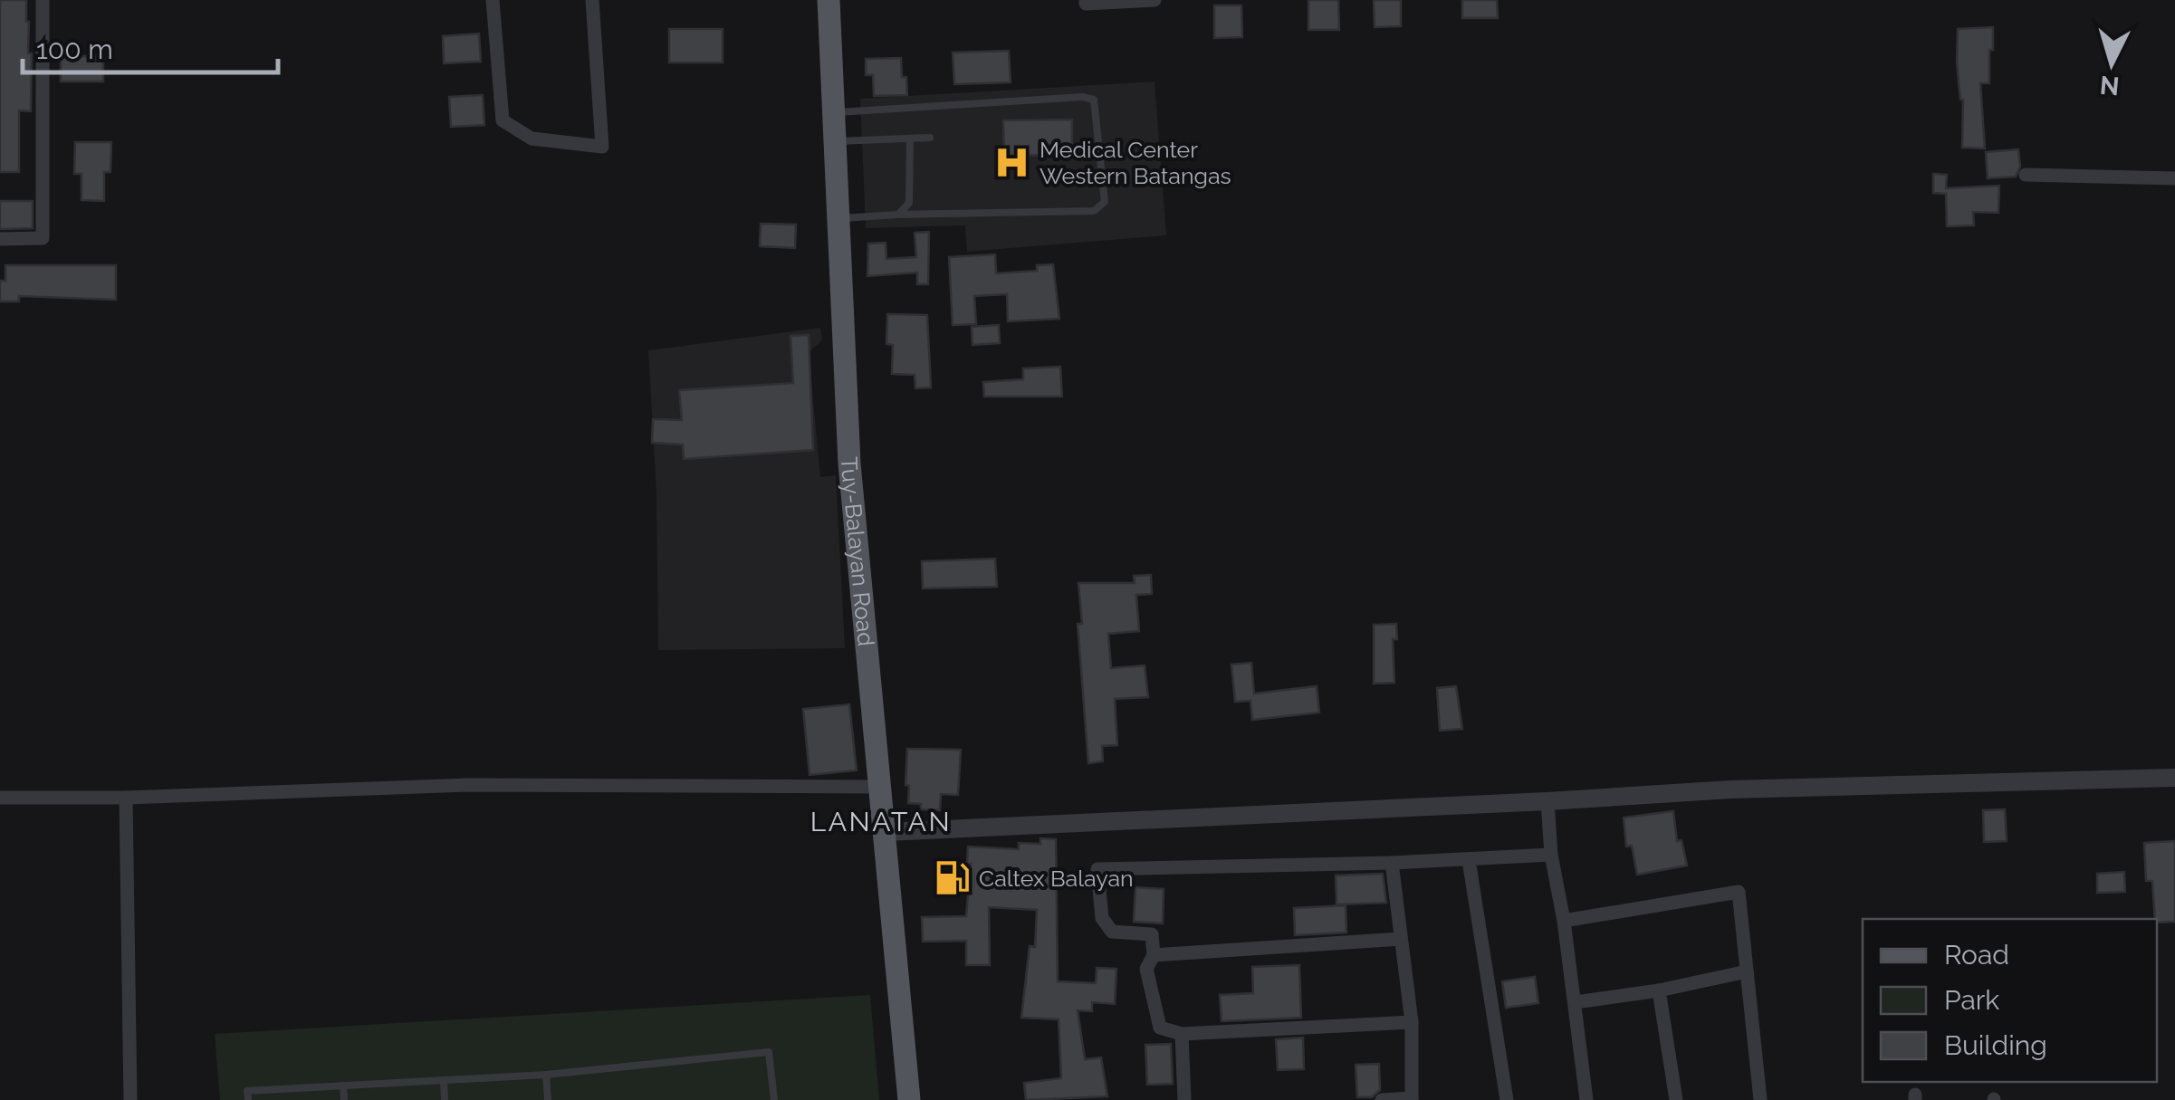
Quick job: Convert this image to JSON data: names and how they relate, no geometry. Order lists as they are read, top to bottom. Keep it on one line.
{"streets":{"main road":["Tuy-Balayan Road"]},"districts":["LANATAN"],"places":{"hospital":["Medical Center Western Batangas"],"fuel station":["Caltex Balayan"]},"legend":["Road","Park","Building"],"scale_bar":"100 m","north":"bottom"}
